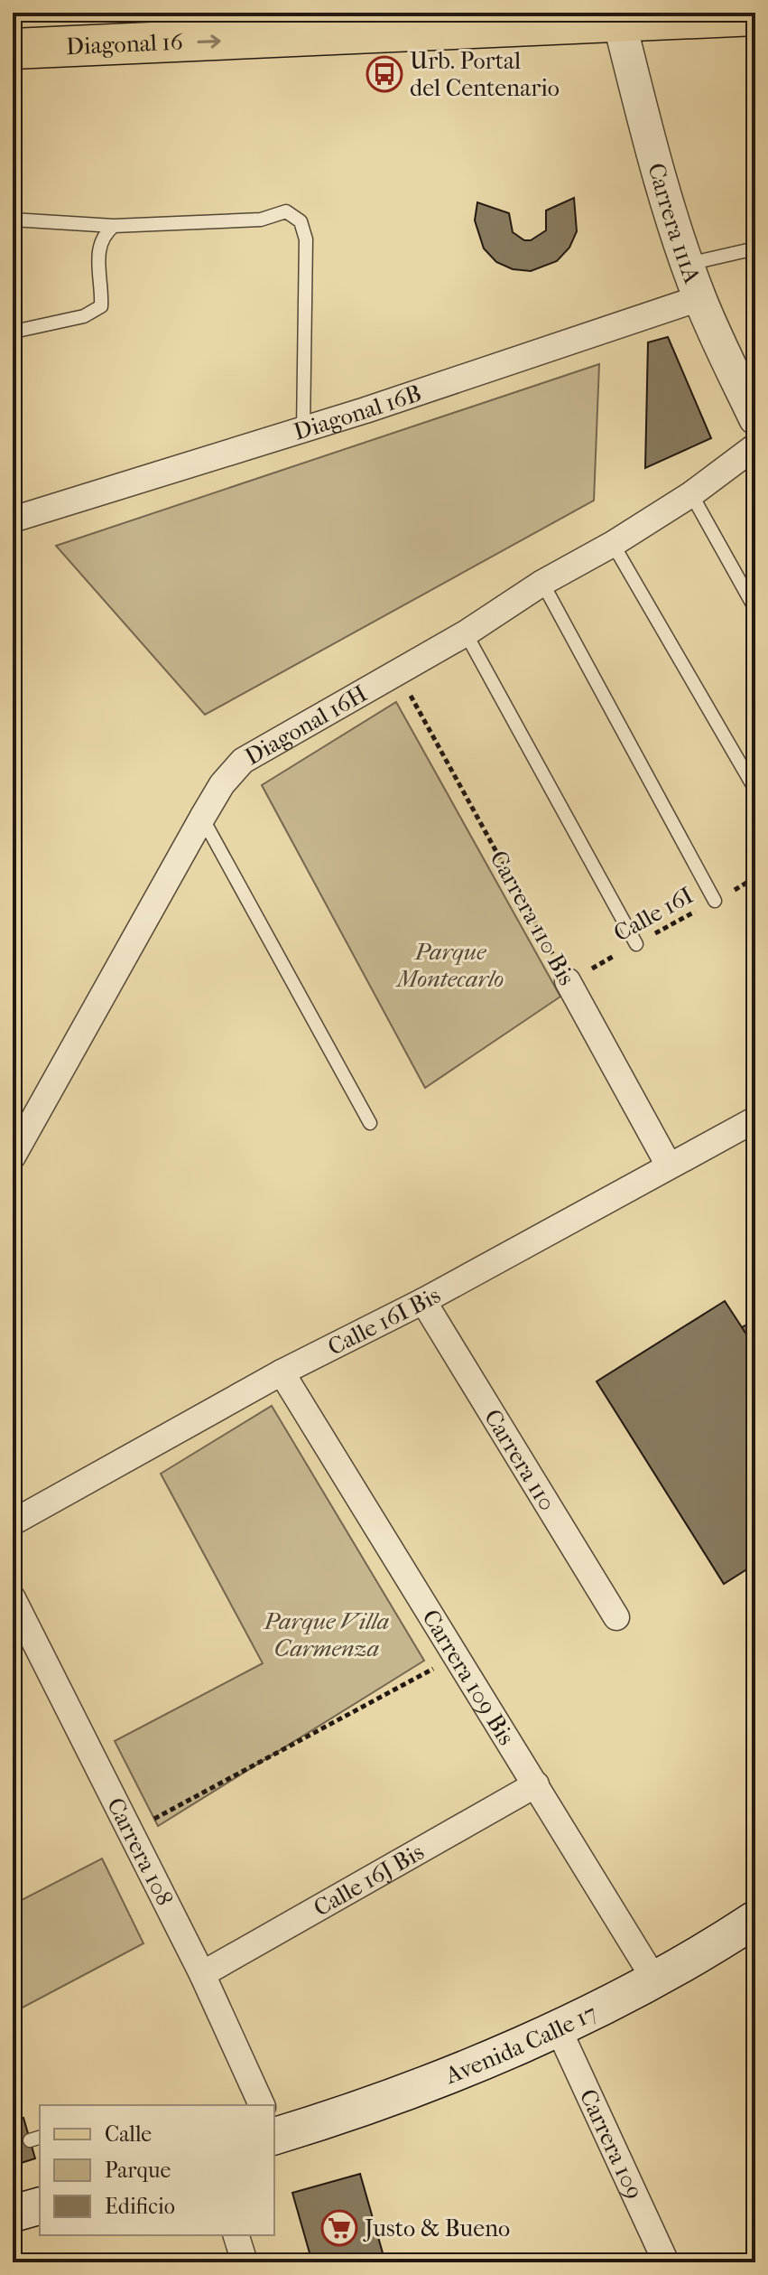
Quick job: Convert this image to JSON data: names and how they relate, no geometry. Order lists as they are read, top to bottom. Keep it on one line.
{"streets":{"main road":["Diagonal 16","Avenida Calle 17"],"street":["Carrera 111A","Diagonal 16B","Diagonal 16H","Carrera 110 Bis","Calle 16I Bis","Carrera 110","Carrera 109 Bis","Carrera 108","Calle 16J Bis","Carrera 109"],"path":["Calle 16I"]},"crossings":[["Diagonal 16","Carrera 111A"],["Carrera 111A","Diagonal 16B"],["Diagonal 16H","Carrera 110 Bis"],["Calle 16I","Carrera 110 Bis"],["Carrera 110 Bis","Calle 16I Bis"],["Calle 16I Bis","Carrera 110"],["Calle 16I Bis","Carrera 109 Bis"],["Carrera 109 Bis","Calle 16J Bis"],["Carrera 109 Bis","Avenida Calle 17"],["Carrera 108","Calle 16J Bis"],["Avenida Calle 17","Carrera 109"]],"one_way":["Diagonal 16"],"parks":["Parque Montecarlo","Parque Villa Carmenza"],"places":{"bus stop":["Urb. Portal del Centenario"],"supermarket":["Justo & Bueno"]},"legend":["Calle","Parque","Edificio"]}
